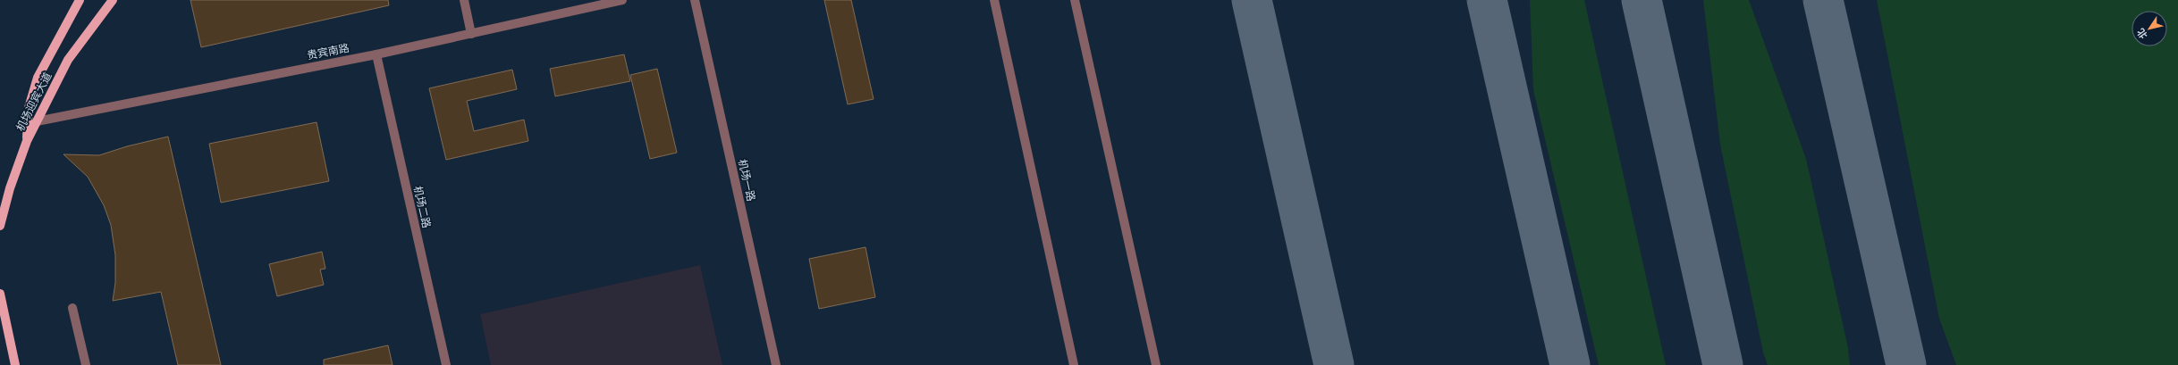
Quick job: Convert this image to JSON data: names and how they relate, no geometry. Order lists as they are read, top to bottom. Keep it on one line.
{"streets":{"main road":["机场迎宾大道"],"street":["贵宾南路","机场一路","机场二路"]},"crossings":[["贵宾南路","机场迎宾大道"],["贵宾南路","机场二路"]],"north":"bottom left"}
